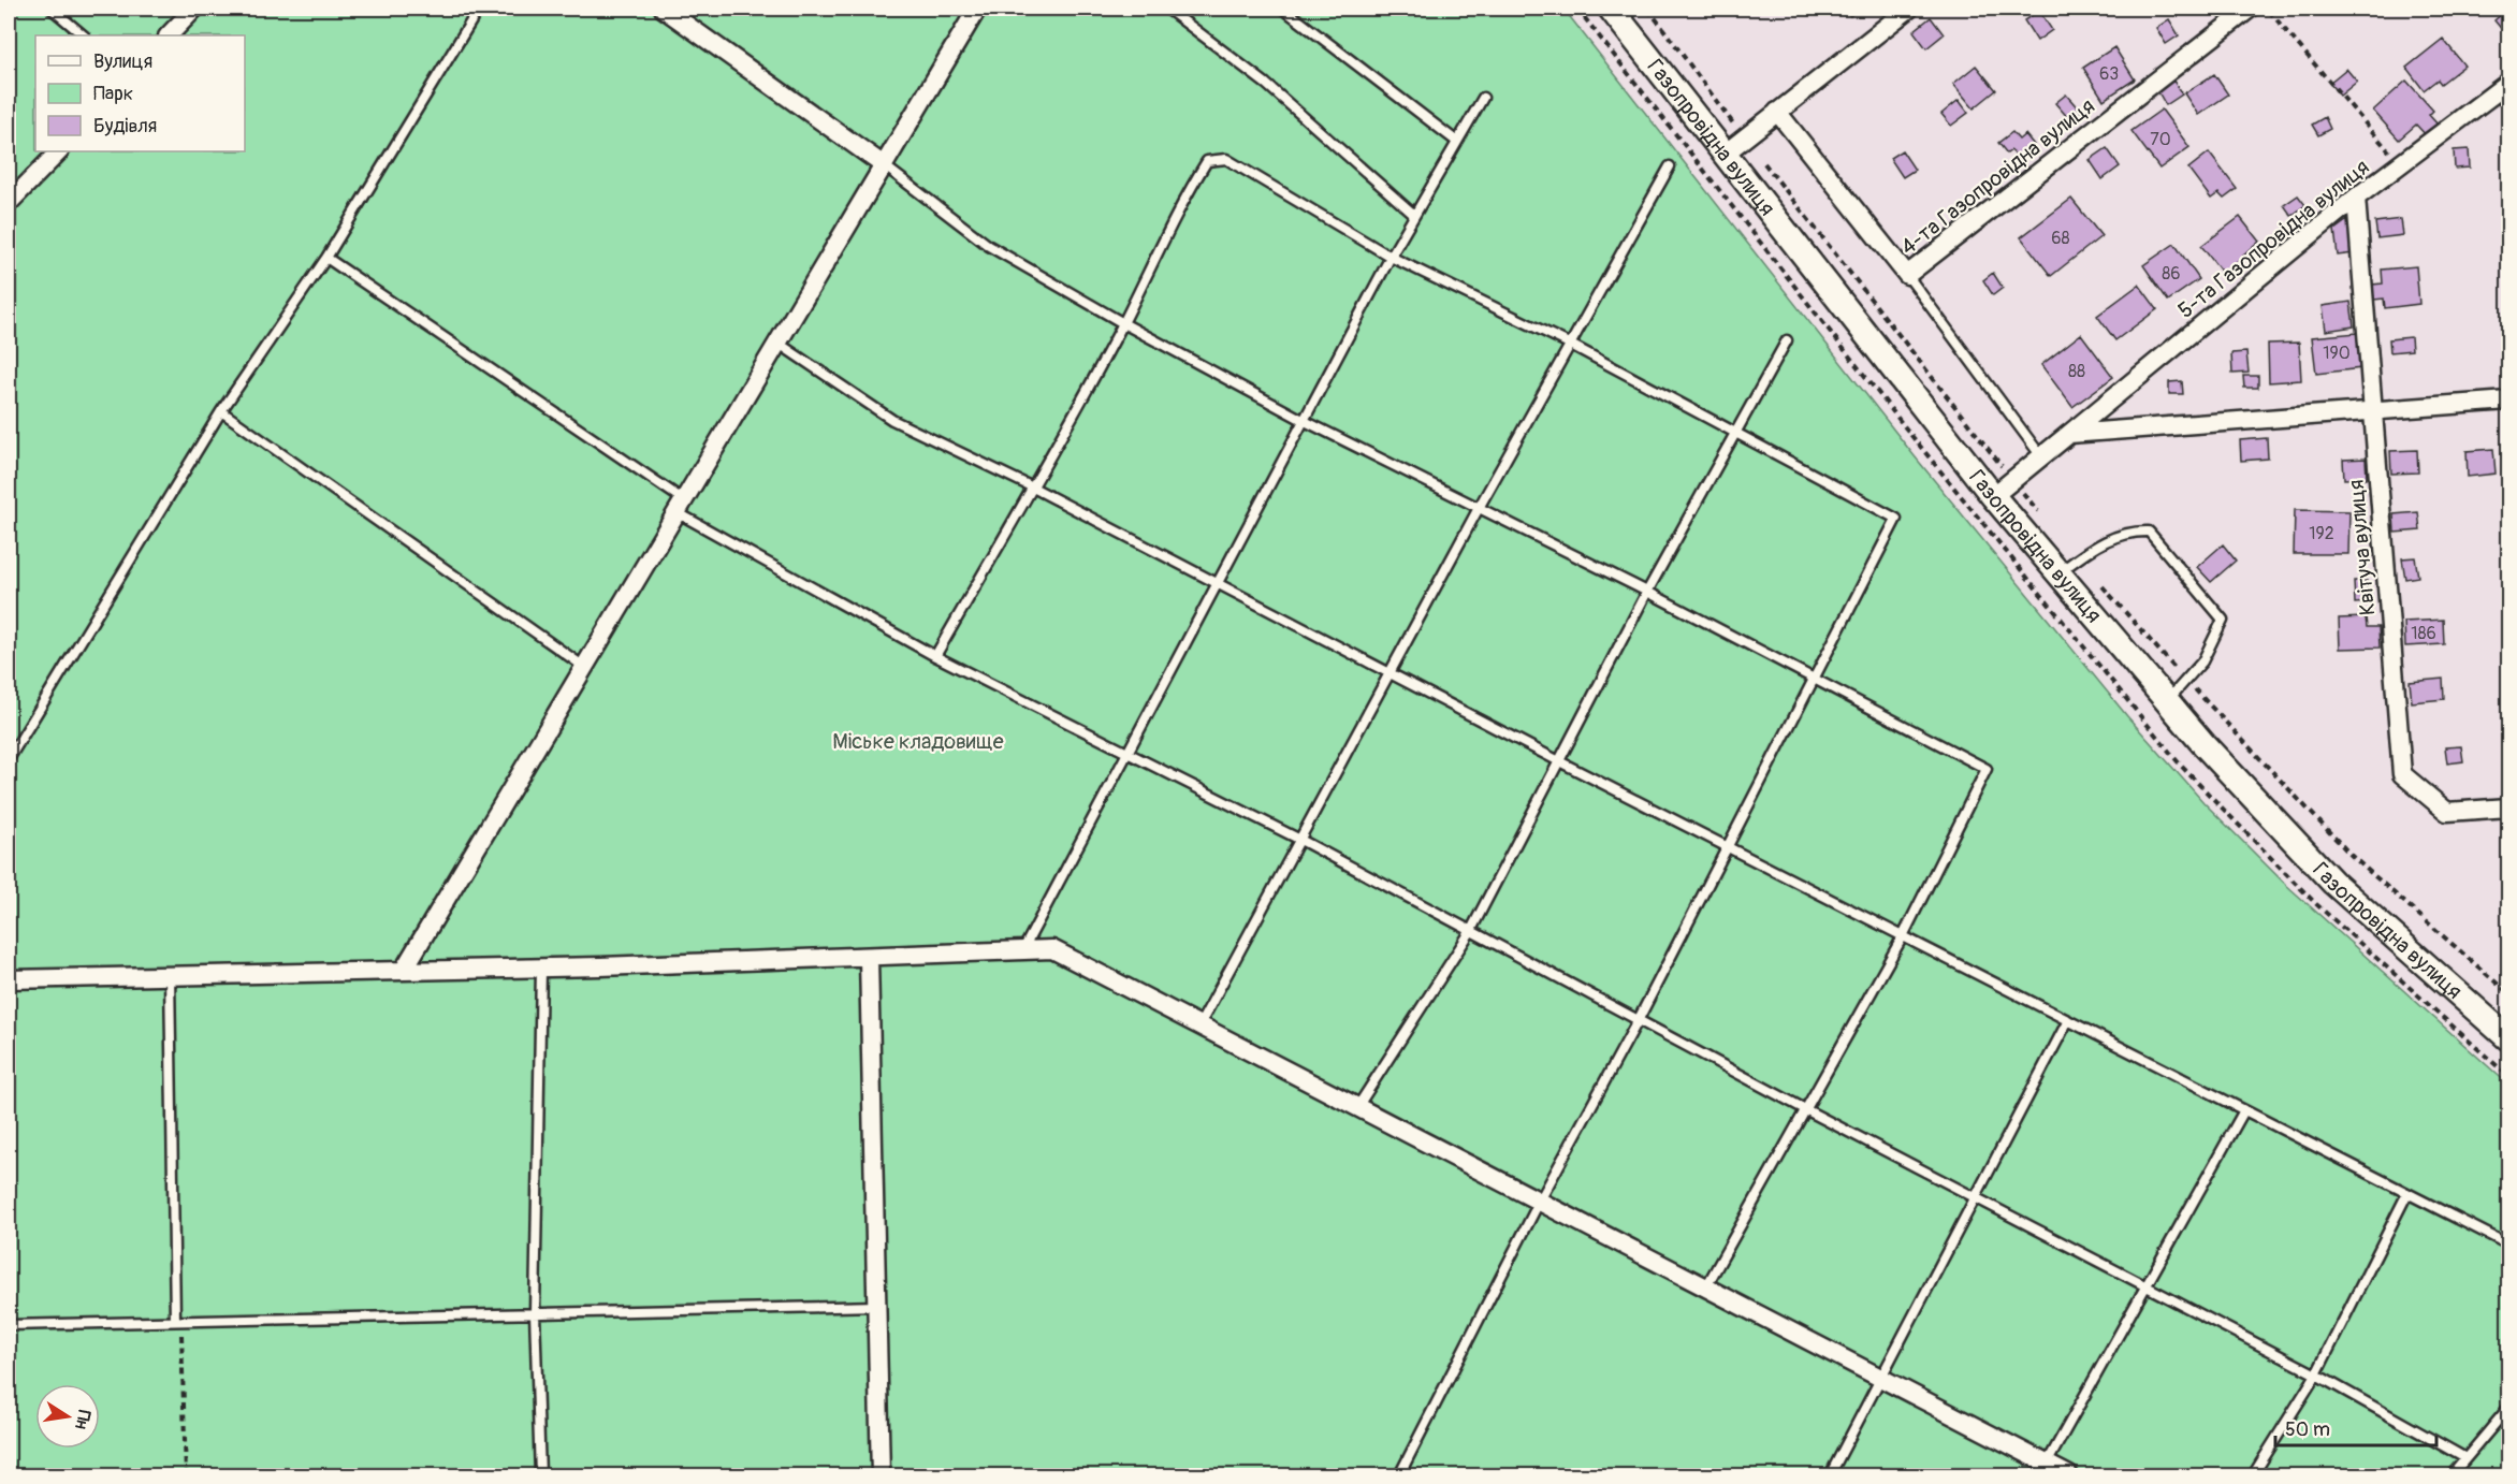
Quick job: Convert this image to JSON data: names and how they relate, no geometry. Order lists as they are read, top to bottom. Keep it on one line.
{"streets":{"main road":["Газопровідна вулиця"],"street":["4-та Газопровідна вулиця","5-та Газопровідна вулиця","Квітуча вулиця"]},"crossings":[["Газопровідна вулиця","5-та Газопровідна вулиця"],["5-та Газопровідна вулиця","Квітуча вулиця"]],"parks":["Міське кладовище"],"house_numbers":["63","70","68","86","190","88","192","186"],"legend":["Вулиця","Парк","Будівля"],"scale_bar":"50 m","north":"right"}
